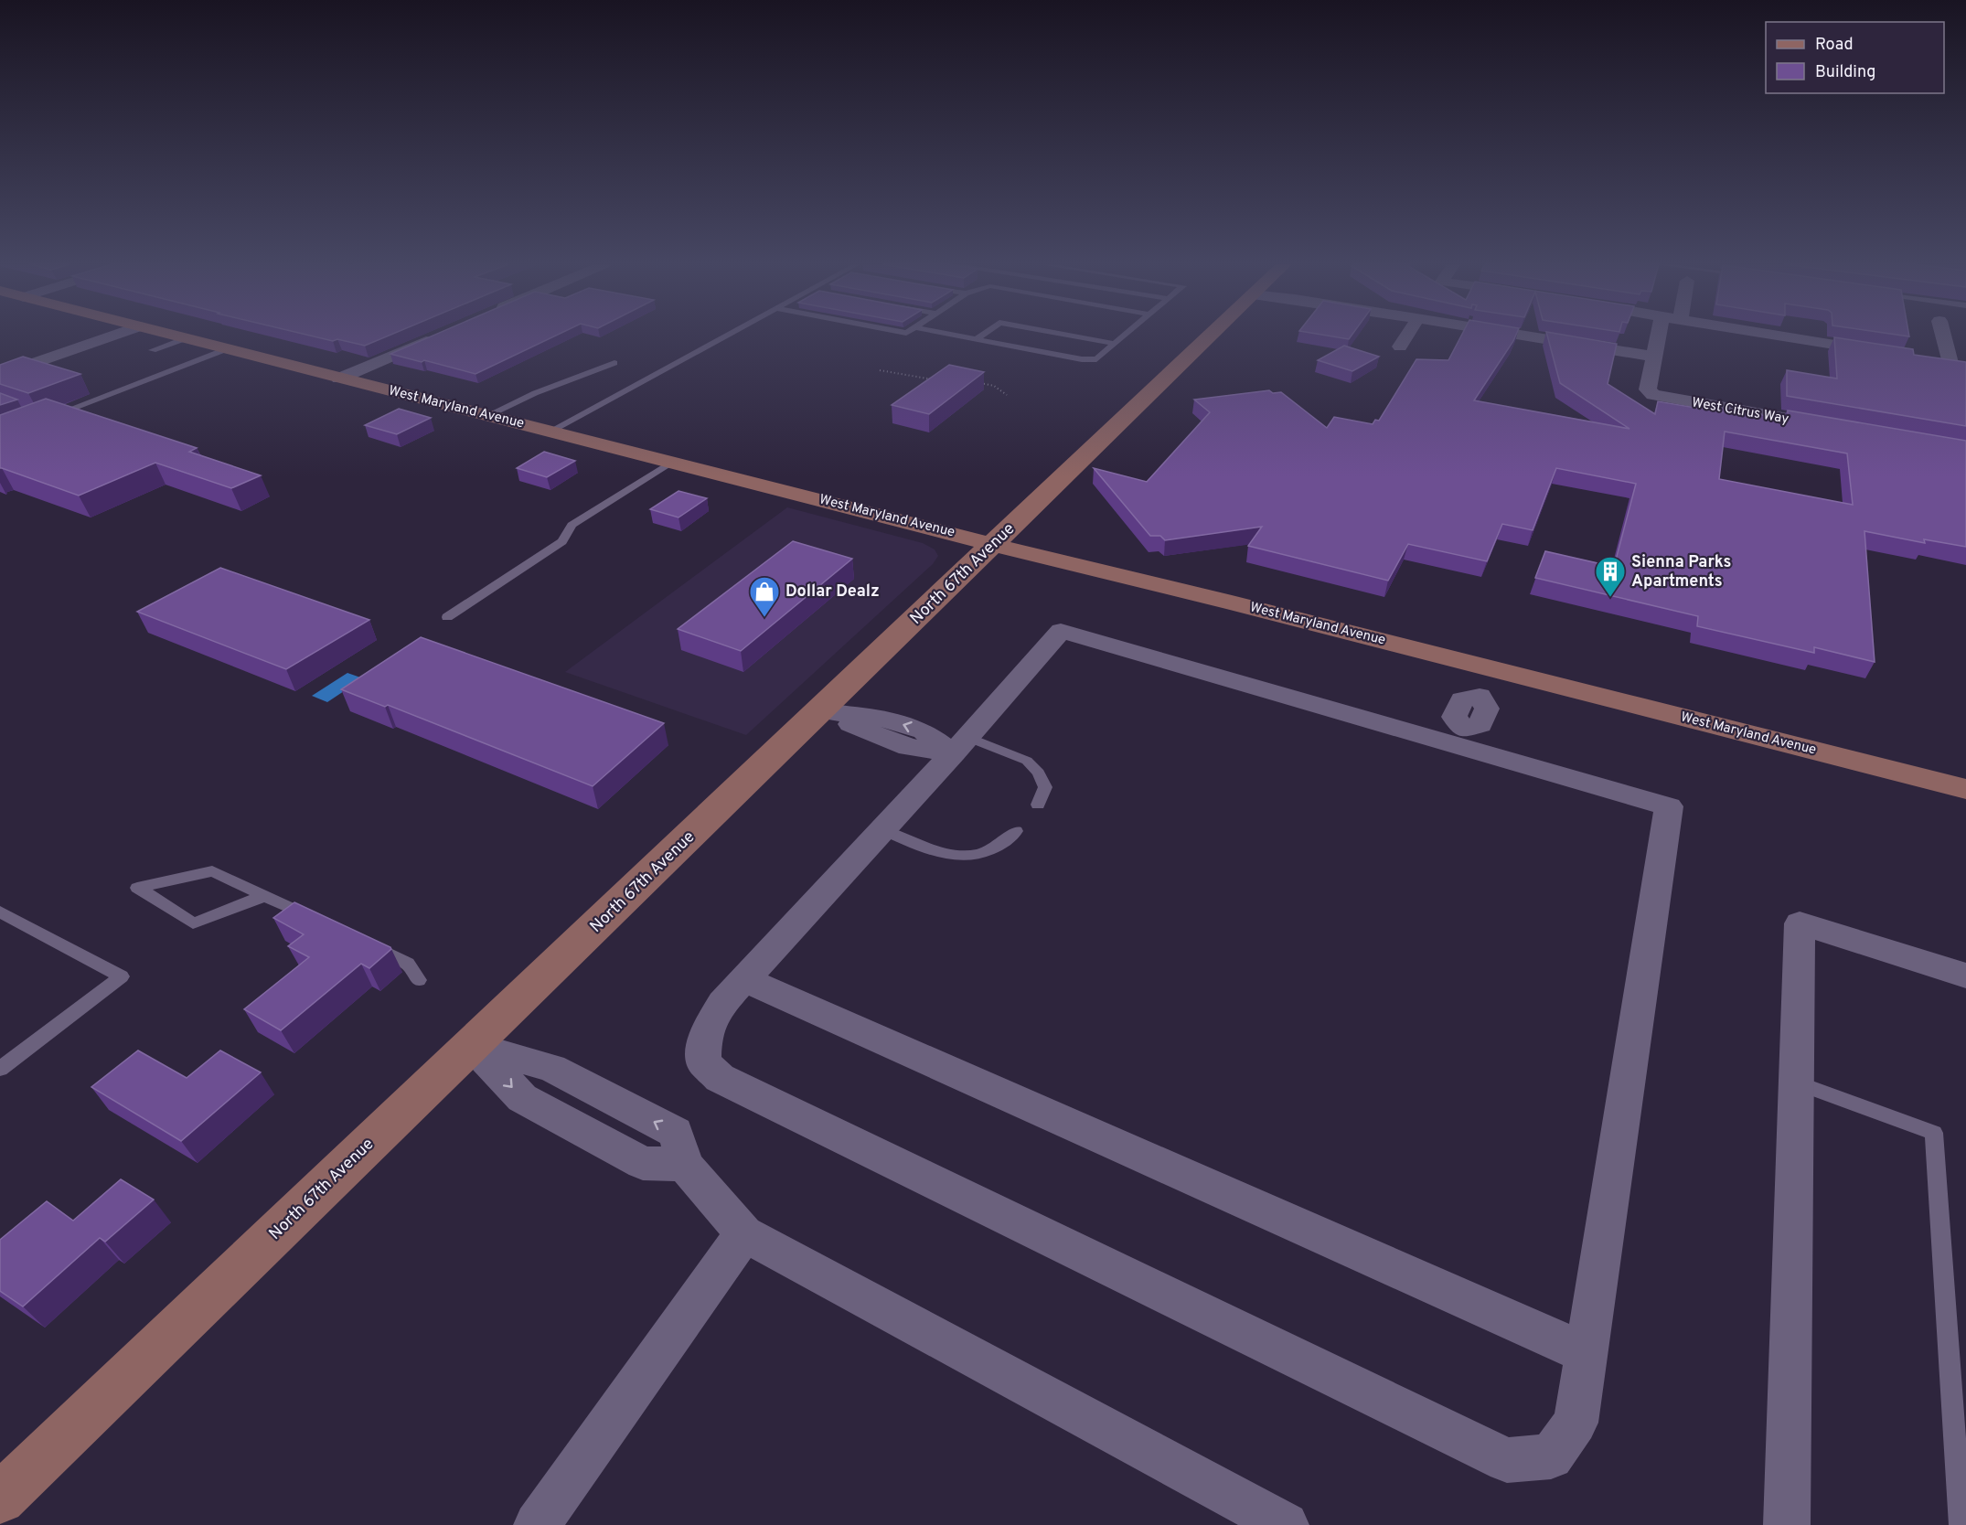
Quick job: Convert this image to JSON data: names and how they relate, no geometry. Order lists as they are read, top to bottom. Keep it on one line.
{"streets":{"street":["West Maryland Avenue","West Citrus Way","North 67th Avenue"]},"crossings":[["West Maryland Avenue","North 67th Avenue"]],"places":{"building":["Sienna Parks Apartments"],"shop":["Dollar Dealz"]},"legend":["Road","Building"]}
